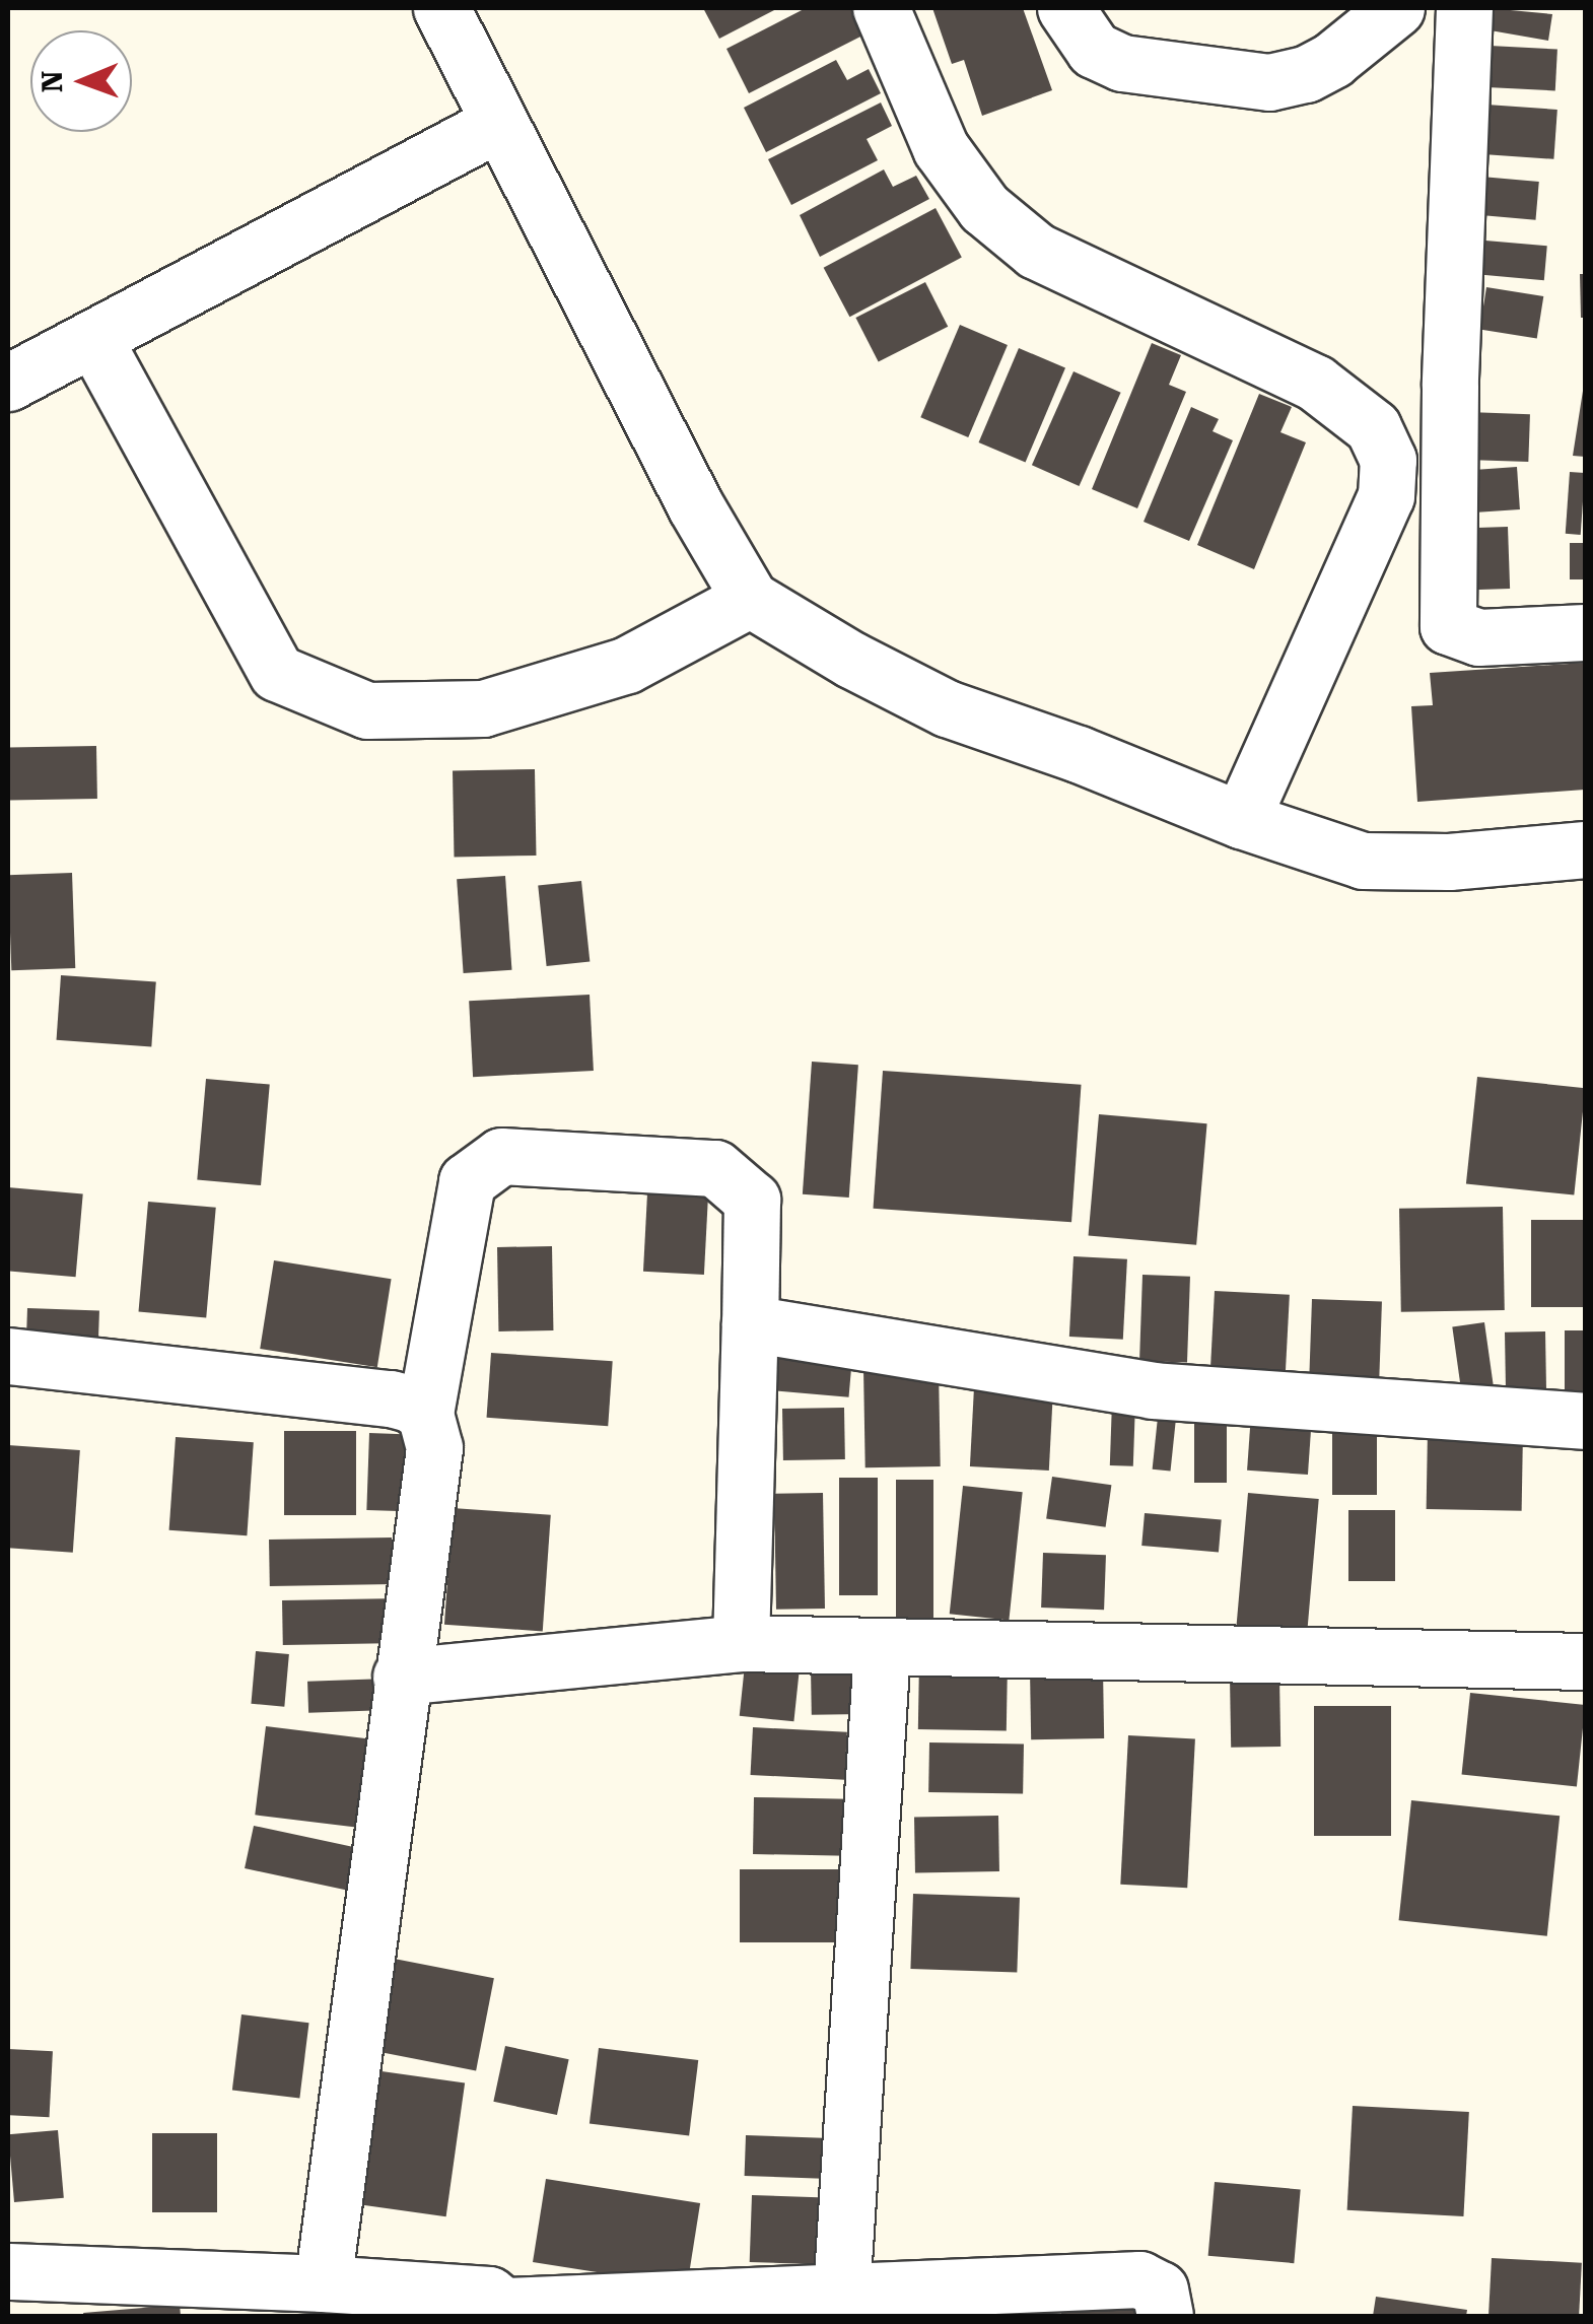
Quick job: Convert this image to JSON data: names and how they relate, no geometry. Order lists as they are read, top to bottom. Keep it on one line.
{"north":"left"}
